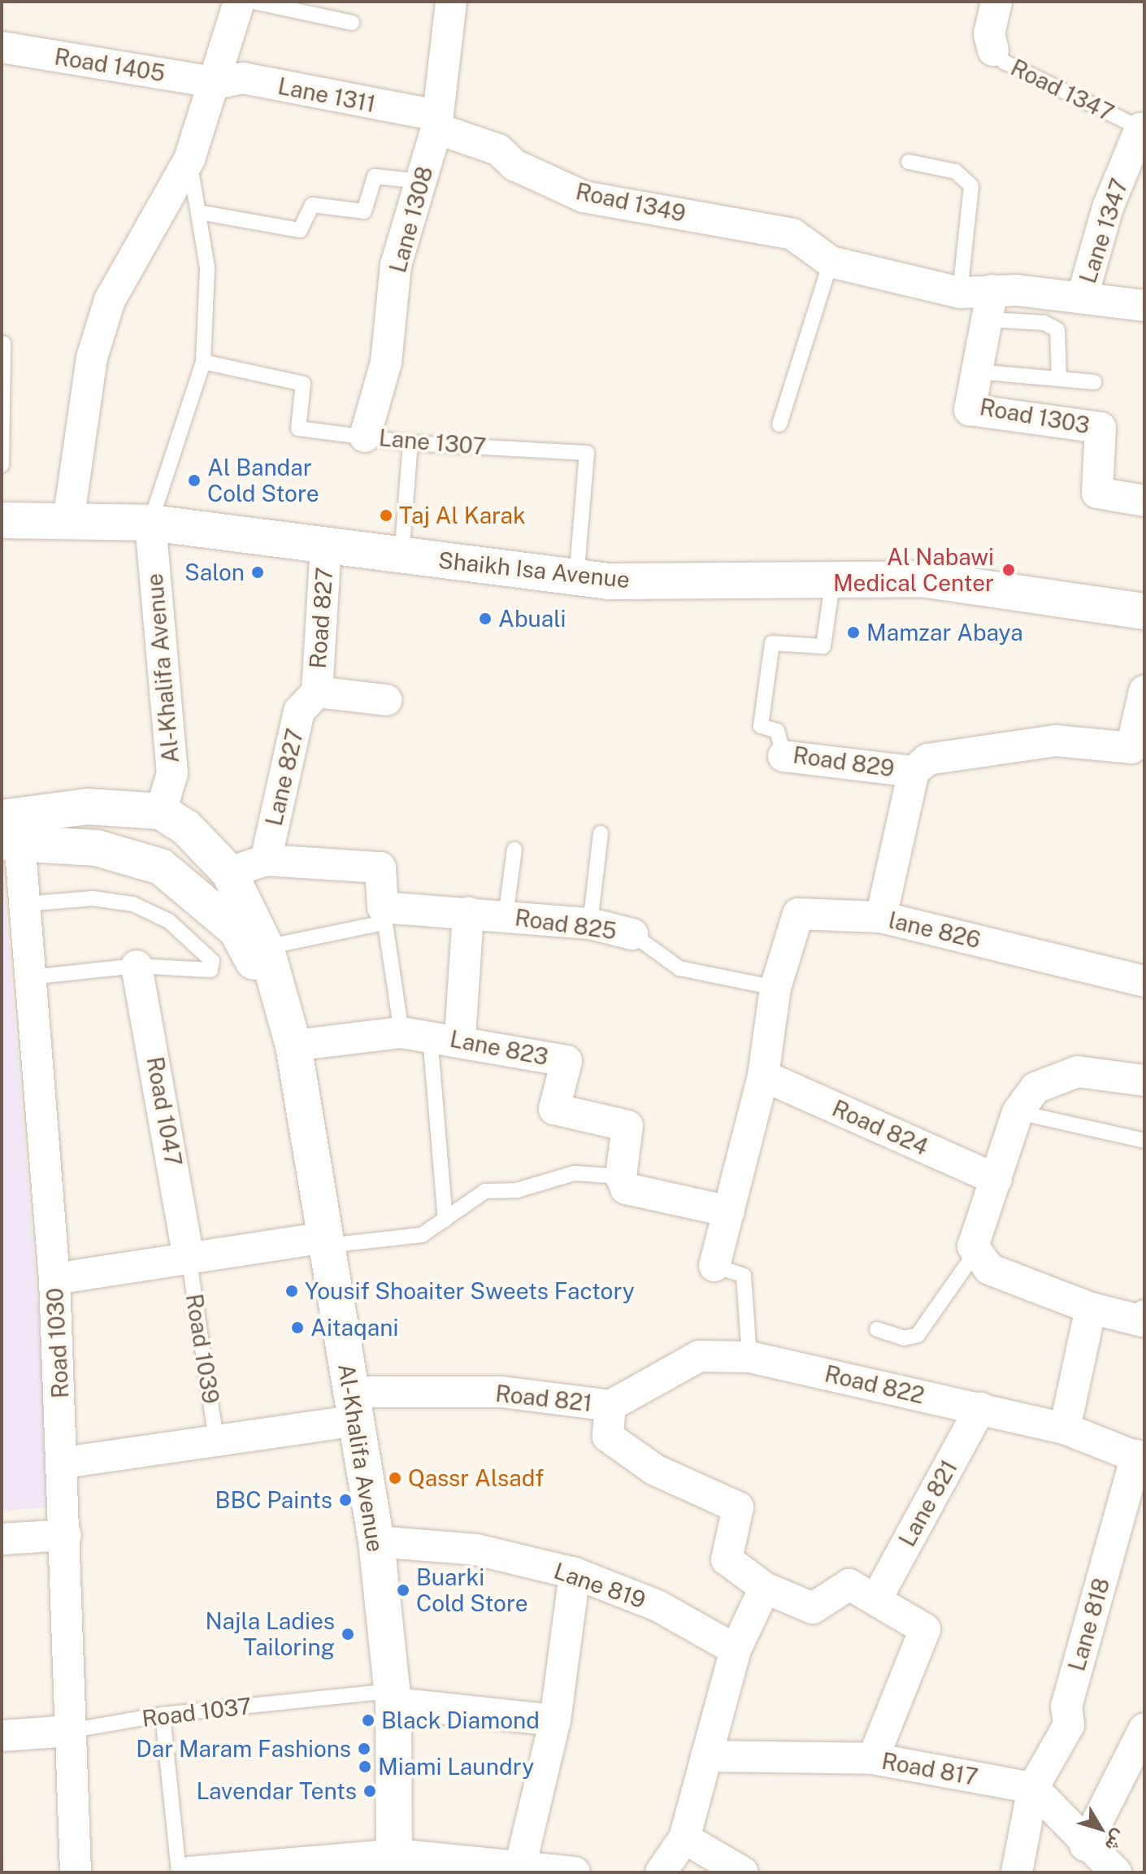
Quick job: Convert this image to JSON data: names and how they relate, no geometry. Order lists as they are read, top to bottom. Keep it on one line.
{"streets":{"street":["Road 1405","Road 1347","Lane 1311","Road 1349","Lane 1308","Lane 1347","Road 1303","Shaikh Isa Avenue","Road 827","Al-Khalifa Avenue","Road 829","Lane 827","Road 825","lane 826","Lane 823","Road 1047","Road 824","Road 1030","Road 822","Road 821","Lane 821","Lane 819","Lane 818","Road 1037","Road 817"],"lane":["Lane 1307","Road 1039"]},"crossings":[["Road 1405","Lane 1311"],["Road 1347","Lane 1347"],["Lane 1311","Road 1349"],["Lane 1311","Lane 1308"],["Road 1349","Lane 1308"],["Road 1349","Lane 1347"],["Road 1349","Road 1303"],["Lane 1308","Lane 1307"],["Lane 1307","Shaikh Isa Avenue"],["Shaikh Isa Avenue","Road 827"],["Shaikh Isa Avenue","Al-Khalifa Avenue"],["Shaikh Isa Avenue","Road 829"],["Road 827","Lane 827"],["Al-Khalifa Avenue","Road 825"],["Al-Khalifa Avenue","Lane 823"],["Al-Khalifa Avenue","Road 1030"],["Al-Khalifa Avenue","Road 821"],["Al-Khalifa Avenue","Lane 819"],["Al-Khalifa Avenue","Road 1037"],["Road 829","lane 826"],["Road 825","lane 826"],["Road 1047","Road 1039"],["Road 1030","Road 1037"],["Road 822","Road 821"],["Road 822","Lane 821"],["Road 822","Lane 818"],["Lane 818","Road 817"]],"places":["Al Bandar Cold Store","Taj Al Karak","Al Nabawi Medical Center","Salon","Abuali","Mamzar Abaya","Yousif Shoaiter Sweets Factory","Aitaqani","Qassr Alsadf","BBC Paints","Buarki Cold Store","Najla Ladies Tailoring","Black Diamond","Dar Maram Fashions","Miami Laundry","Lavendar Tents"],"north":"bottom right"}
